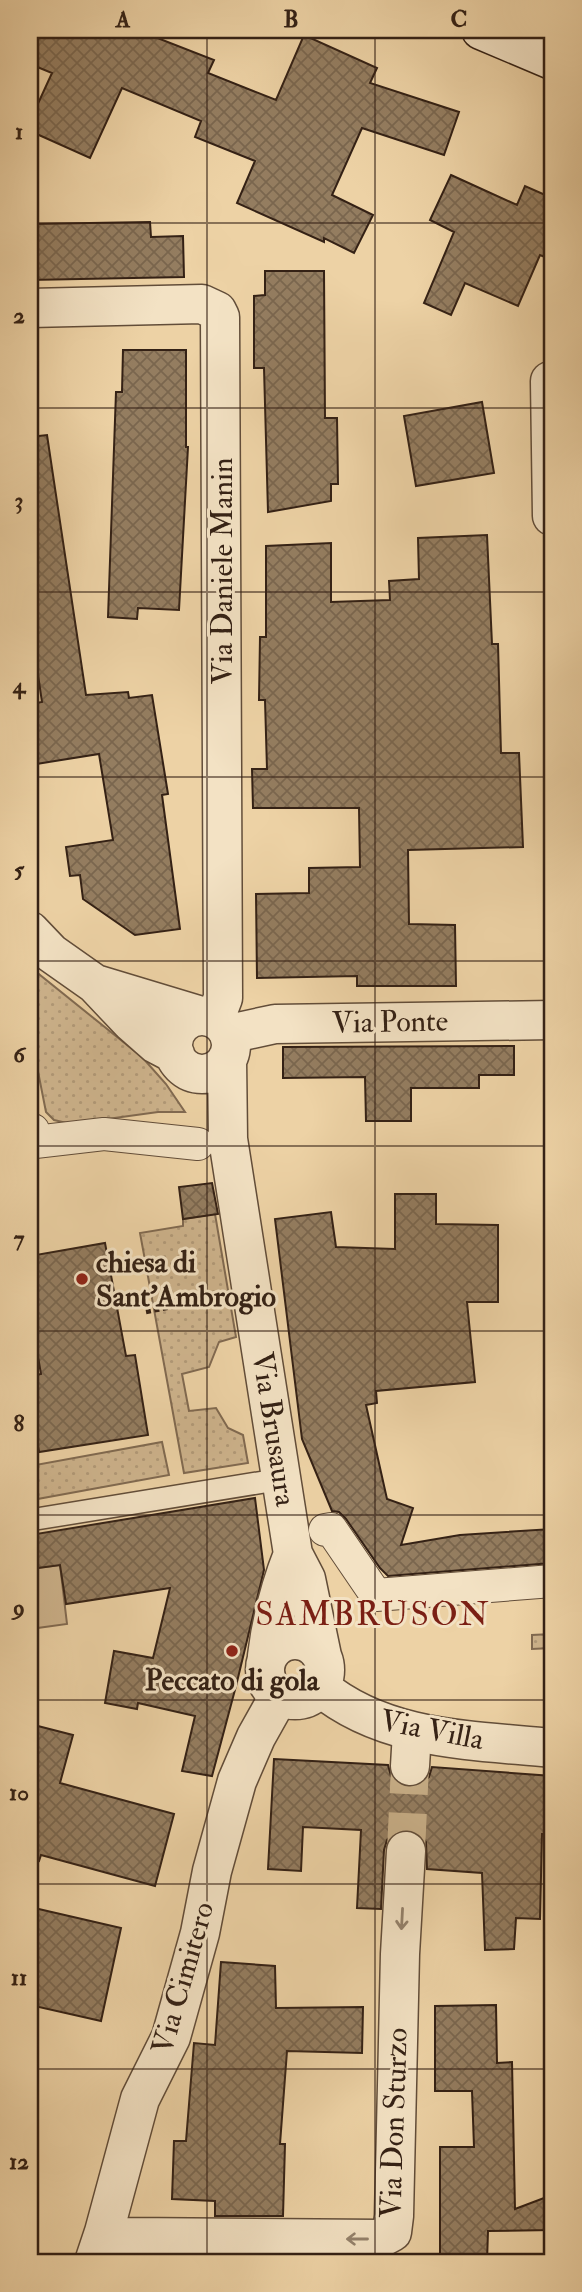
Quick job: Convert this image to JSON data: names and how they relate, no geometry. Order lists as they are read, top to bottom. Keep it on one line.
{"streets":{"street":["Via Daniele Manin","Via Ponte","Via Brusaura","Via Villa","Via Cimitero","Via Don Sturzo"]},"crossings":[["Via Daniele Manin","Via Ponte"],["Via Daniele Manin","Via Brusaura"],["Via Ponte","Via Brusaura"],["Via Brusaura","Via Villa"],["Via Brusaura","Via Cimitero"],["Via Villa","Via Cimitero"],["Via Cimitero","Via Don Sturzo"]],"districts":["SAMBRUSON"],"places":["chiesa di Sant'Ambrogio","Peccato di gola"],"grid":{"columns":["A","B","C"],"rows":["1","2","3","4","5","6","7","8","9","10","11","12"]}}
